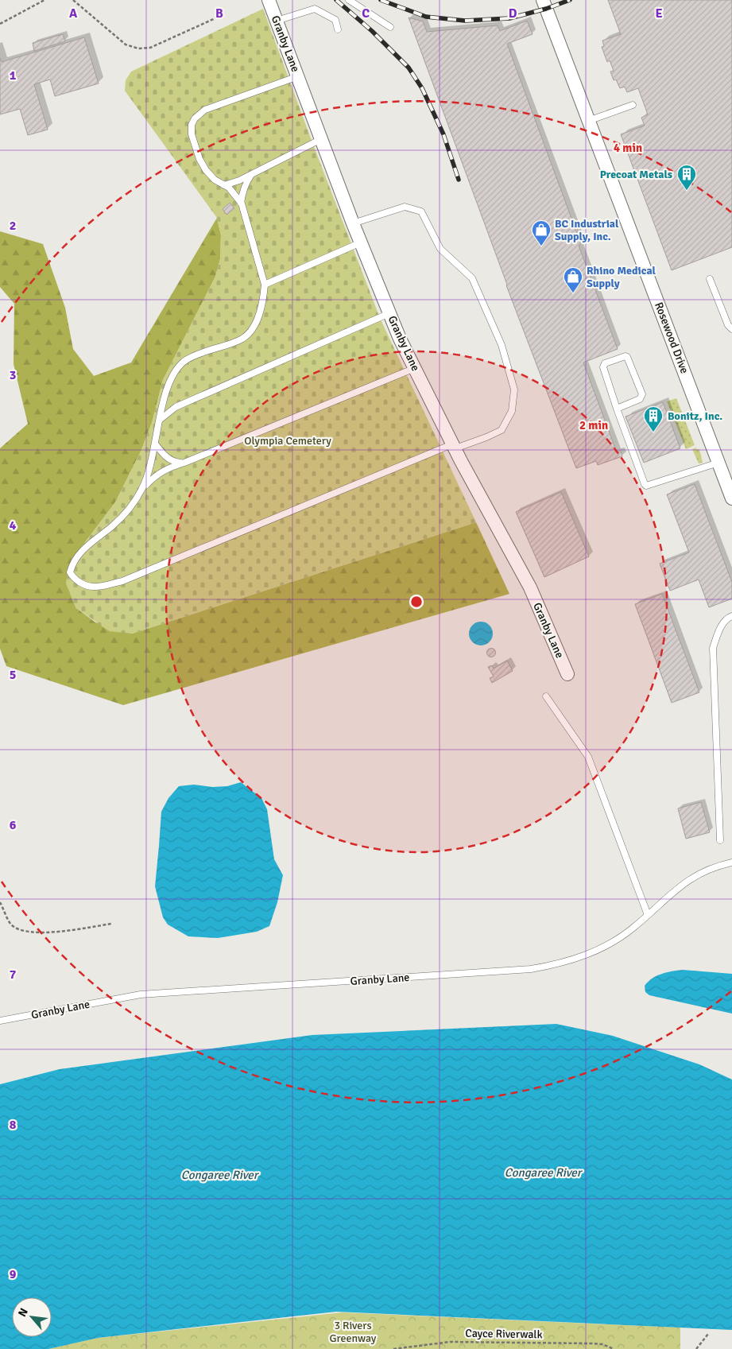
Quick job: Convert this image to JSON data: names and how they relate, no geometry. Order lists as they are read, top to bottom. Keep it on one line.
{"streets":{"street":["Granby Lane","Rosewood Drive"],"path":["Cayce Riverwalk"]},"water":["Congaree River"],"parks":["Olympia Cemetery","3 Rivers Greenway"],"places":{"building":["Precoat Metals","Bonitz, Inc."],"shop":["BC Industrial Supply, Inc.","Rhino Medical Supply"]},"north":"top left","grid":{"columns":["A","B","C","D","E"],"rows":["1","2","3","4","5","6","7","8","9"]},"rings":["4 min","2 min"]}
